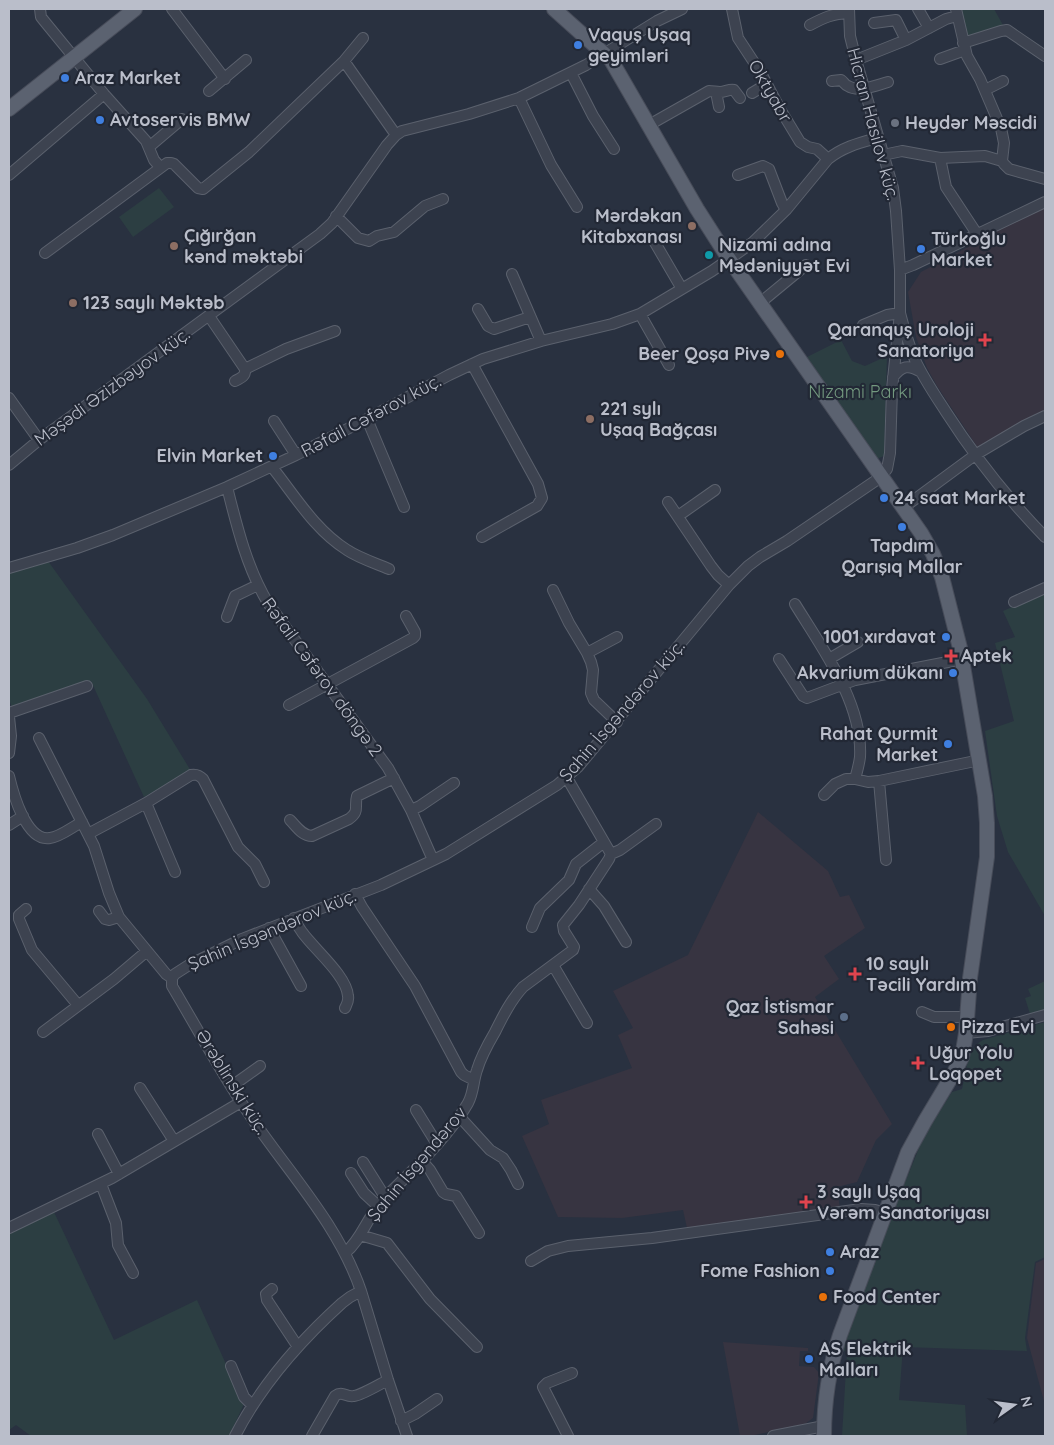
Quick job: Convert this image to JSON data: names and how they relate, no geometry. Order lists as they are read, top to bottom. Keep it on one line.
{"streets":{"street":["Oktyabr","Hicran Hasilov küç.","Məşədi Əzizbəyov küç.","Rəfail Cəfərov küç.","Rəfail Cəfərov döngə 2","Şahin İsgəndərov küç.","Ərəblinski küç.","Şahin İsgəndərov"]},"crossings":[["Oktyabr","Rəfail Cəfərov küç."],["Hicran Hasilov küç.","Rəfail Cəfərov küç."],["Hicran Hasilov küç.","Şahin İsgəndərov küç."],["Rəfail Cəfərov küç.","Rəfail Cəfərov döngə 2"],["Rəfail Cəfərov döngə 2","Şahin İsgəndərov küç."],["Şahin İsgəndərov küç.","Ərəblinski küç."],["Ərəblinski küç.","Şahin İsgəndərov"]],"parks":["Nizami Parkı"],"places":{"other":["Vaquş Uşaq geyimləri","Araz Market","Avtoservis BMW","Heydər Məscidi","Mərdəkan Kitabxanası","Çığırğan kənd məktəbi","Türkoğlu Market","Nizami adına Mədəniyyət Evi","123 saylı Məktəb","Beer Qoşa Pivə","221 sylı Uşaq Bağçası","Elvin Market","24 saat Market","Tapdım Qarışıq Mallar","1001 xırdavat","Akvarium dükanı","Rahat Qurmit Market","Qaz İstismar Sahəsi","Pizza Evi","Araz","Fome Fashion","Food Center","AS Elektrik Malları"],"health":["Qaranquş Uroloji Sanatoriya","Aptek","10 saylı Təcili Yardım","Uğur Yolu Loqopet","3 saylı Uşaq Vərəm Sanatoriyası"]},"north":"right"}
